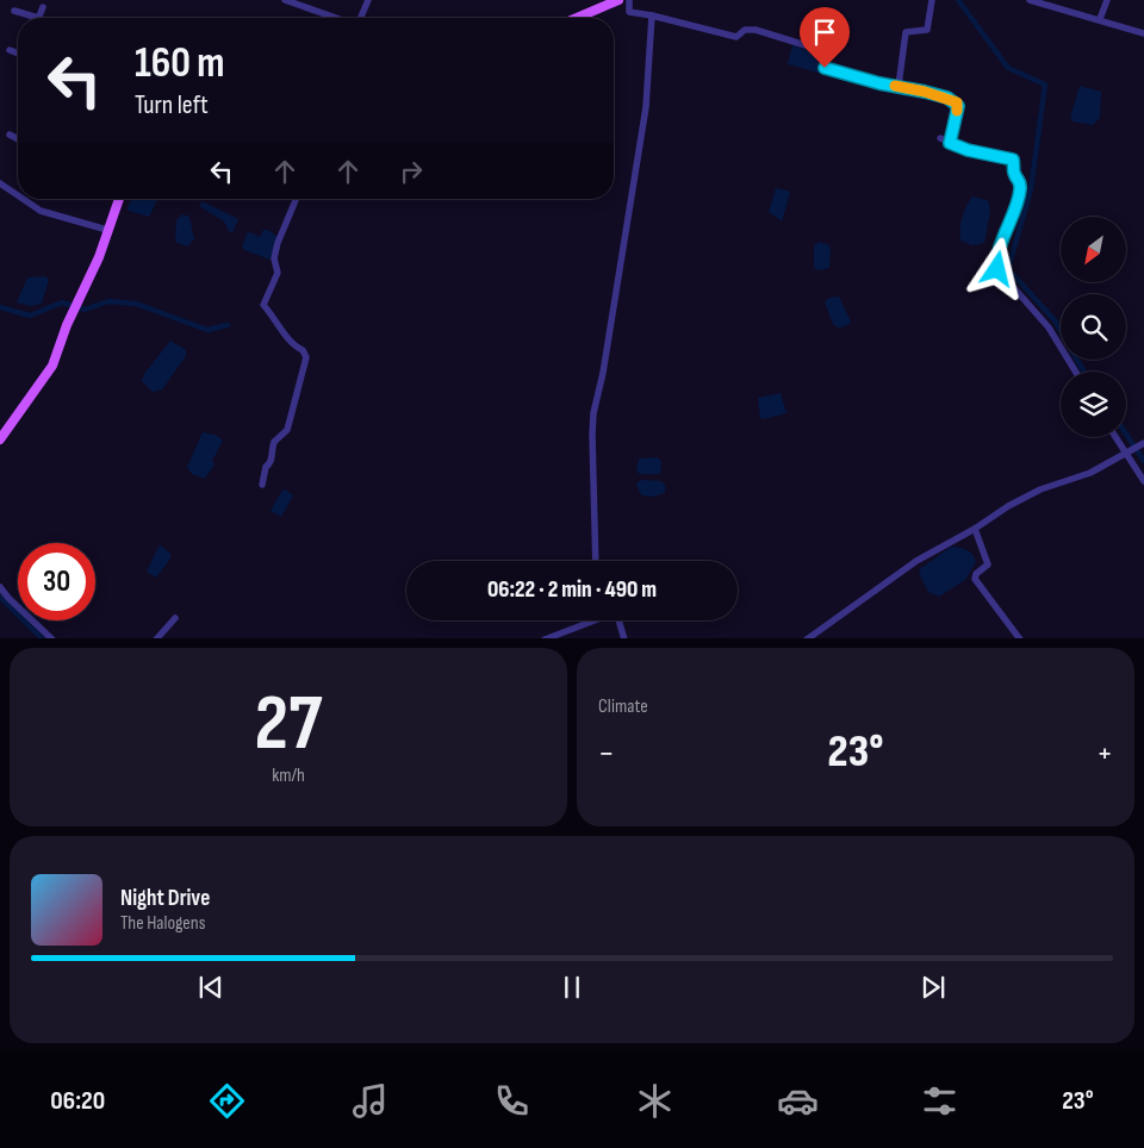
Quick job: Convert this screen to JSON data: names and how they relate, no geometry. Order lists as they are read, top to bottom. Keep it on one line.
{"north":"bottom left","page":{"turn":["160 m","Turn left"],"limit":"30","trip":"06:22 · 2 min · 490 m","tile":[["27","km/h"],"Climate"],"heat":["−","23°","+"],"song":["Night Drive","The Halogens"],"tabs":["06:20","23°"]}}
